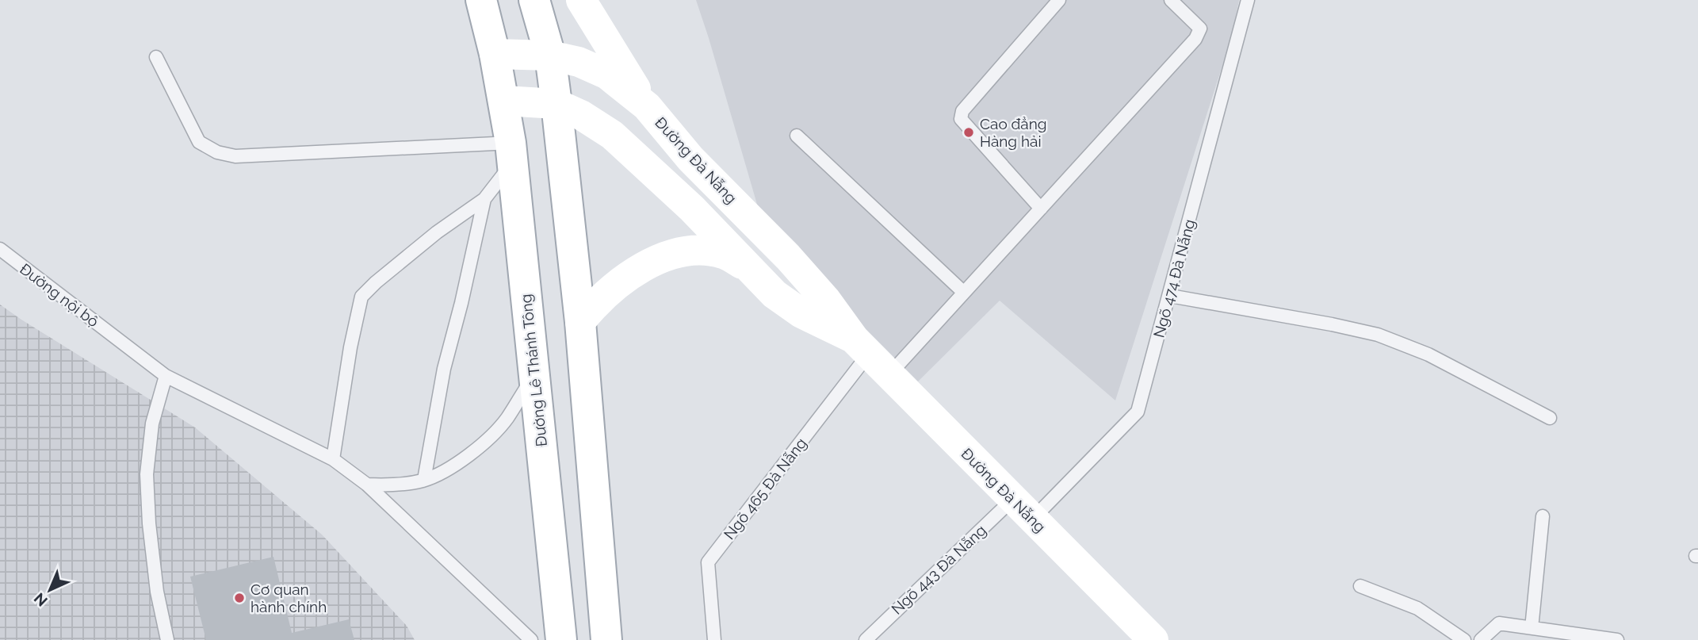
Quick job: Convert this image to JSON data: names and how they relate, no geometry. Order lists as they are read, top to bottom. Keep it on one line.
{"streets":{"main road":["Đường Đà Nẵng","Đường Lê Thánh Tông"],"lane":["Ngõ 474 Đà Nẵng","Đường nội bộ","Ngõ 465 Đà Nẵng","Ngõ 443 Đà Nẵng"]},"crossings":[["Đường Đà Nẵng","Ngõ 474 Đà Nẵng"],["Đường Đà Nẵng","Đường Lê Thánh Tông"],["Đường Đà Nẵng","Ngõ 465 Đà Nẵng"],["Đường Đà Nẵng","Ngõ 443 Đà Nẵng"],["Ngõ 474 Đà Nẵng","Ngõ 443 Đà Nẵng"]],"places":["Cao đẳng Hàng hải","Cơ quan hành chính"],"north":"bottom left"}
